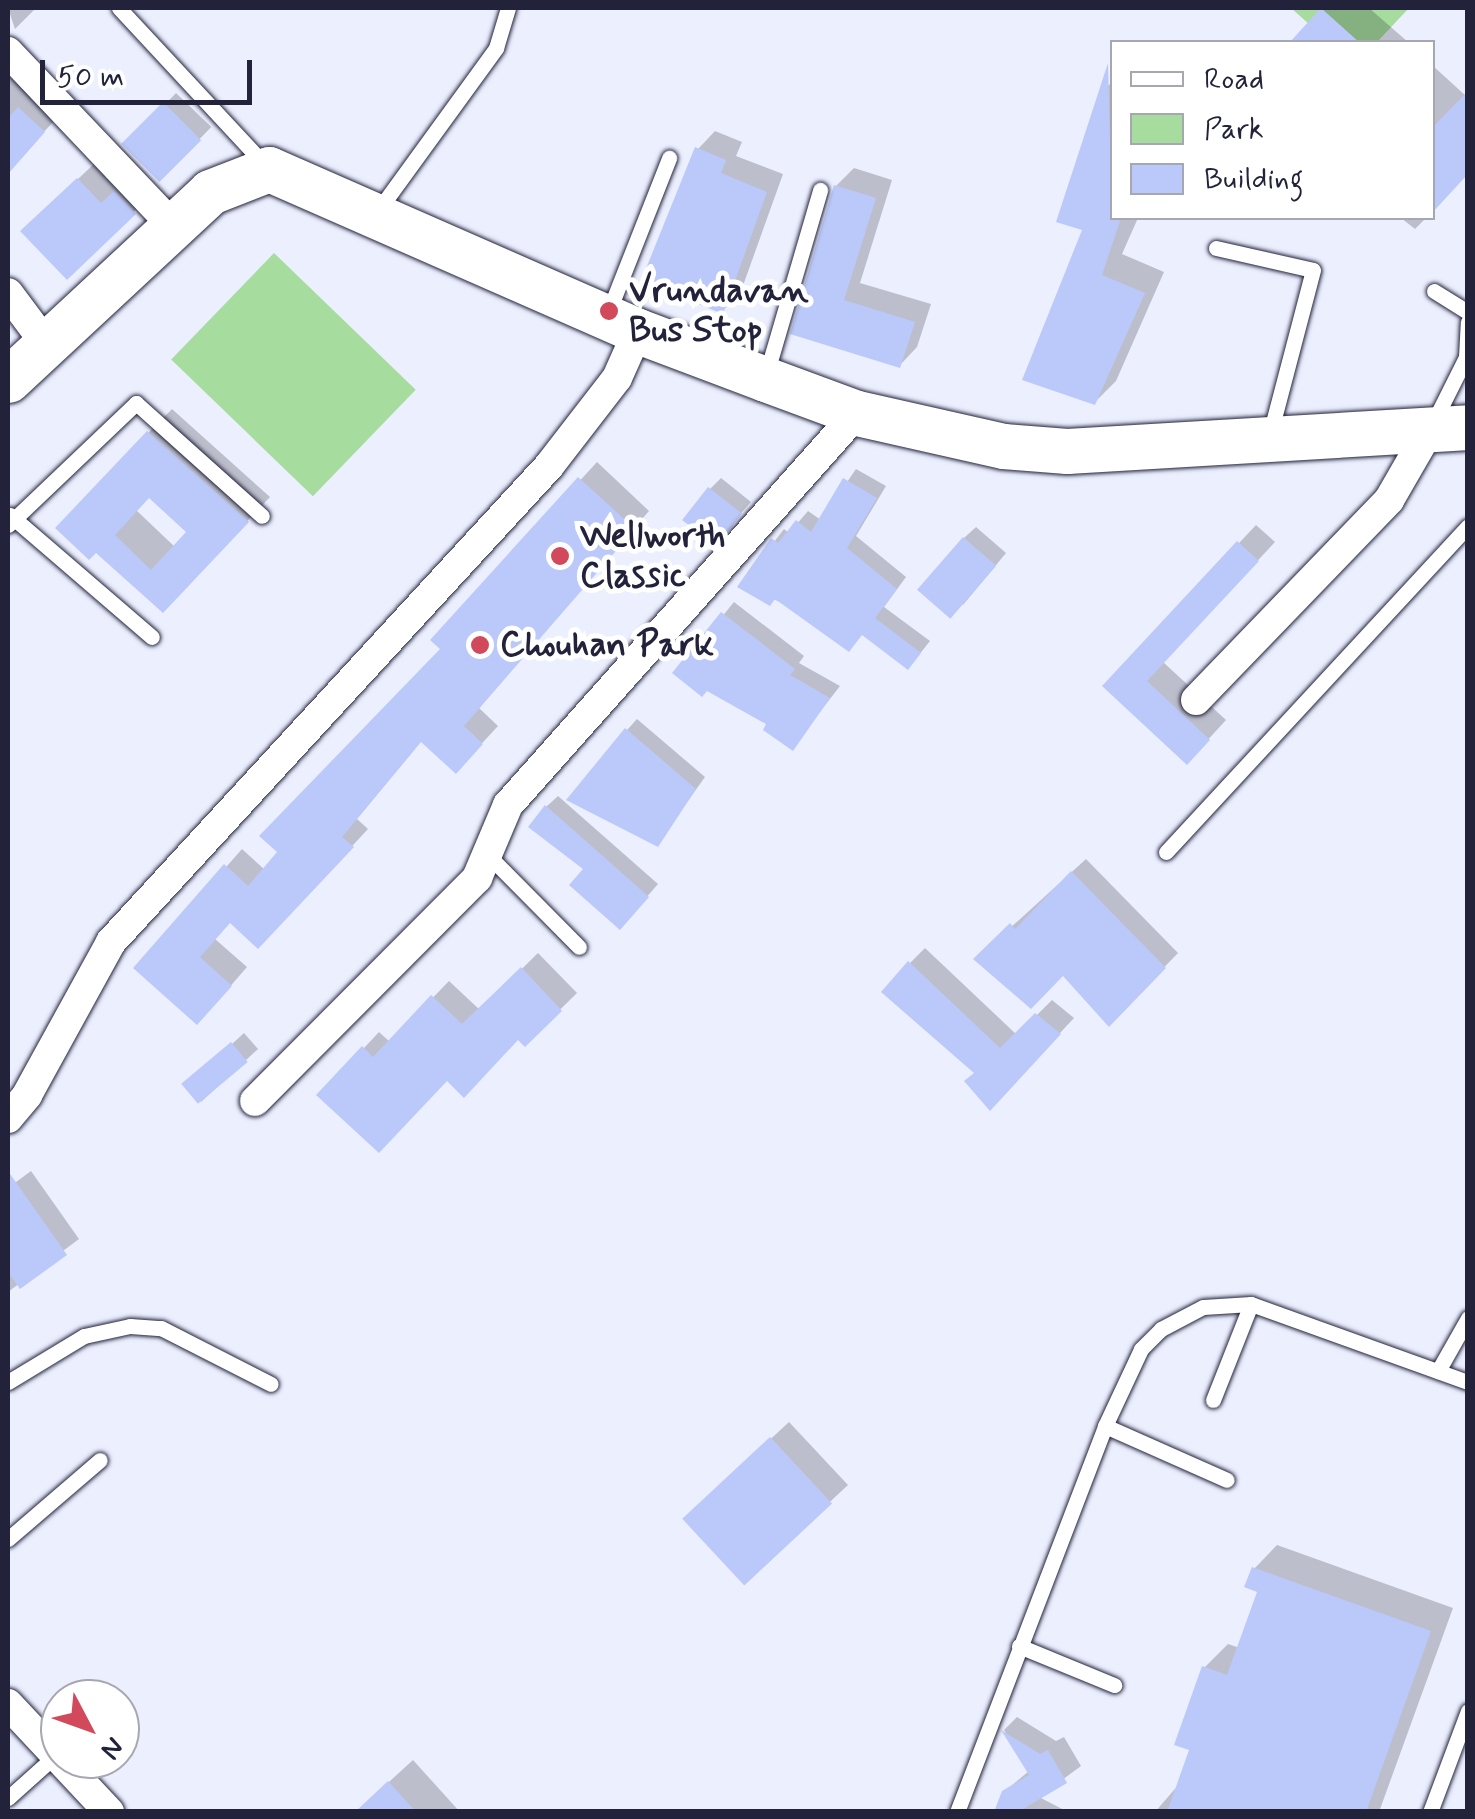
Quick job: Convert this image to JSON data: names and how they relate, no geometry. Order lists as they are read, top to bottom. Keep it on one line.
{"places":["Vrundavan Bus Stop","Wellworth Classic","Chouhan Park"],"legend":["Road","Park","Building"],"scale_bar":"50 m","north":"bottom right"}
